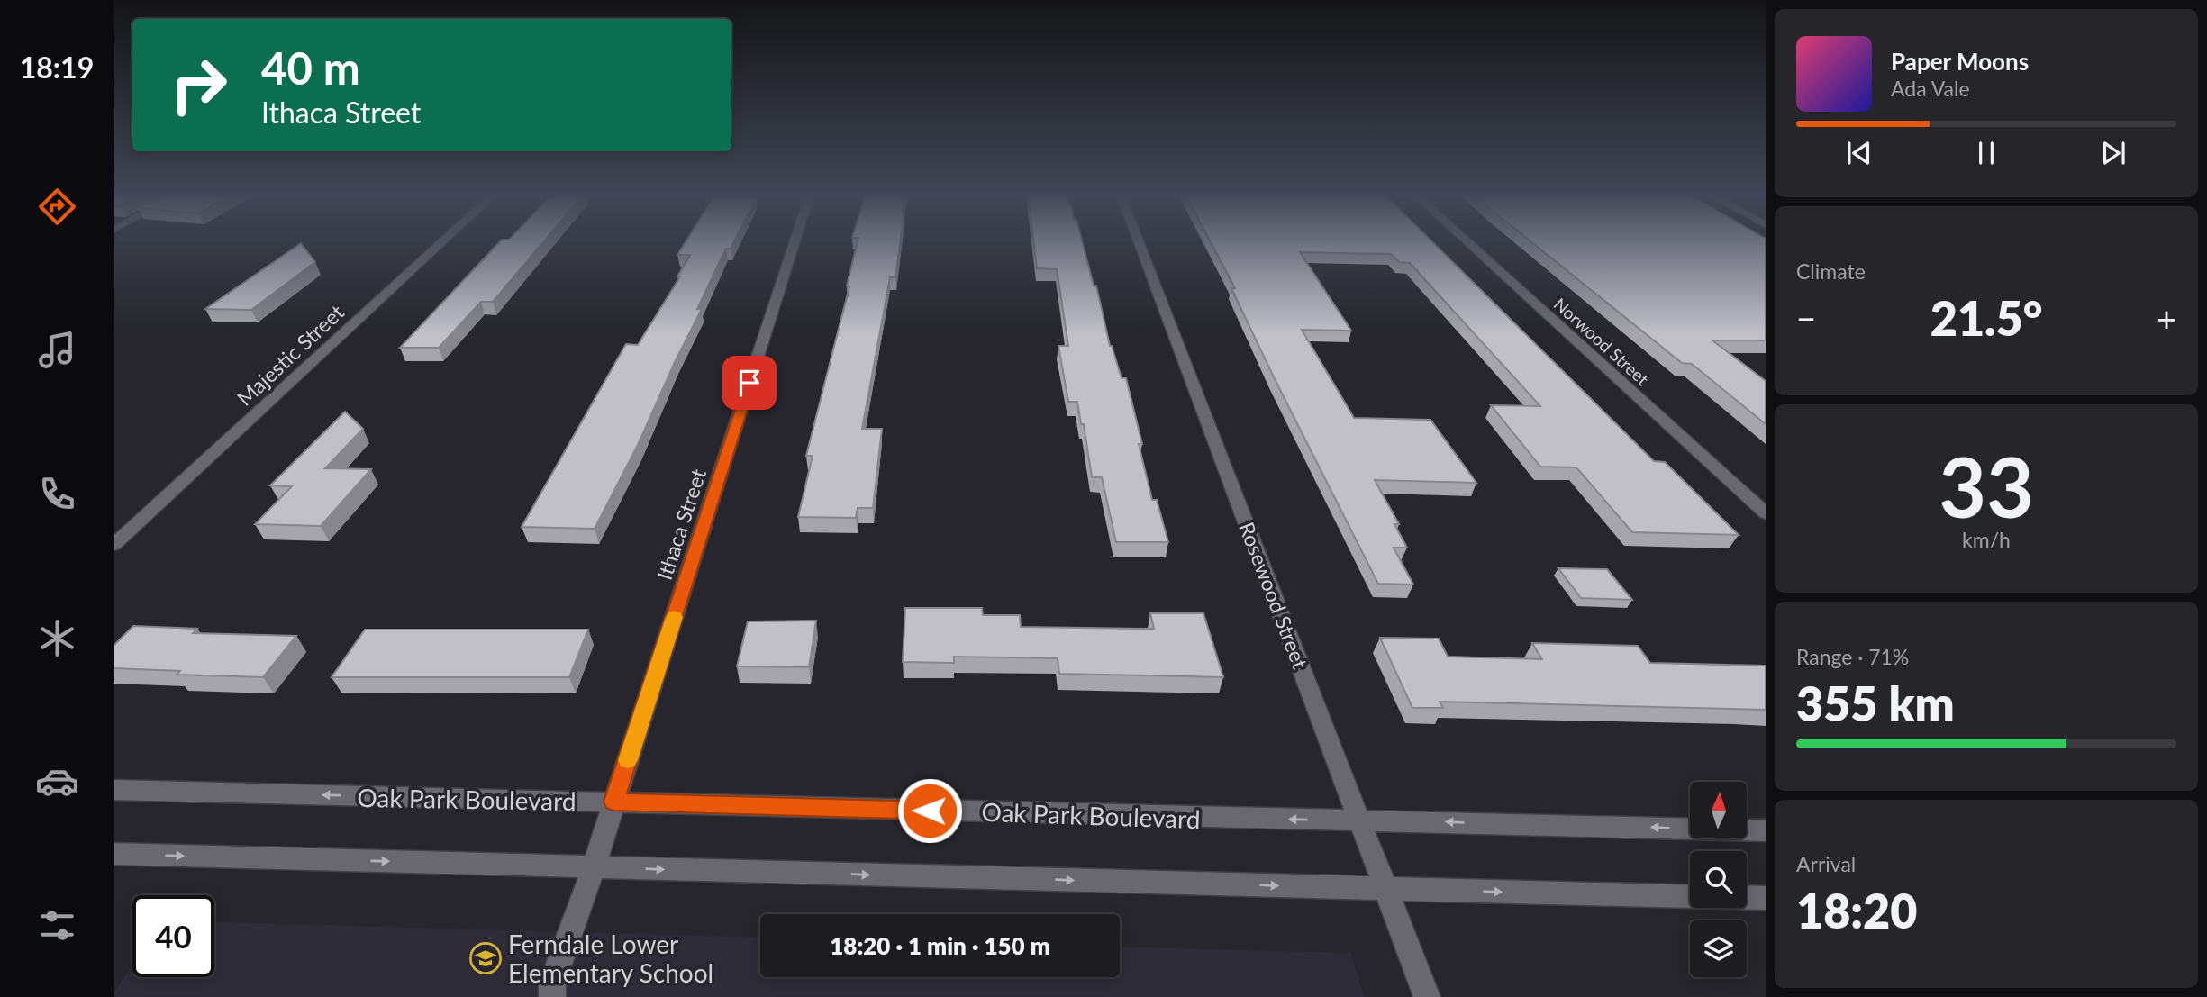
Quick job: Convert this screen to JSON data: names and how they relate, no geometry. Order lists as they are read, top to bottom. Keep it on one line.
{"streets":{"street":["Norwood Street","Majestic Street","Ithaca Street","Rosewood Street","Oak Park Boulevard"]},"crossings":[["Ithaca Street","Oak Park Boulevard"],["Rosewood Street","Oak Park Boulevard"]],"places":{"school or university":["Ferndale Lower Elementary School"]},"north":"top","page":{"tabs":"18:19","turn":["40 m","Ithaca Street"],"song":["Paper Moons","Ada Vale"],"tile":["Climate",["33","km/h"],["Range · 71%","355 km"],["Arrival","18:20"]],"heat":["−","21.5°","+"],"limit":"40","trip":"18:20 · 1 min · 150 m"}}
